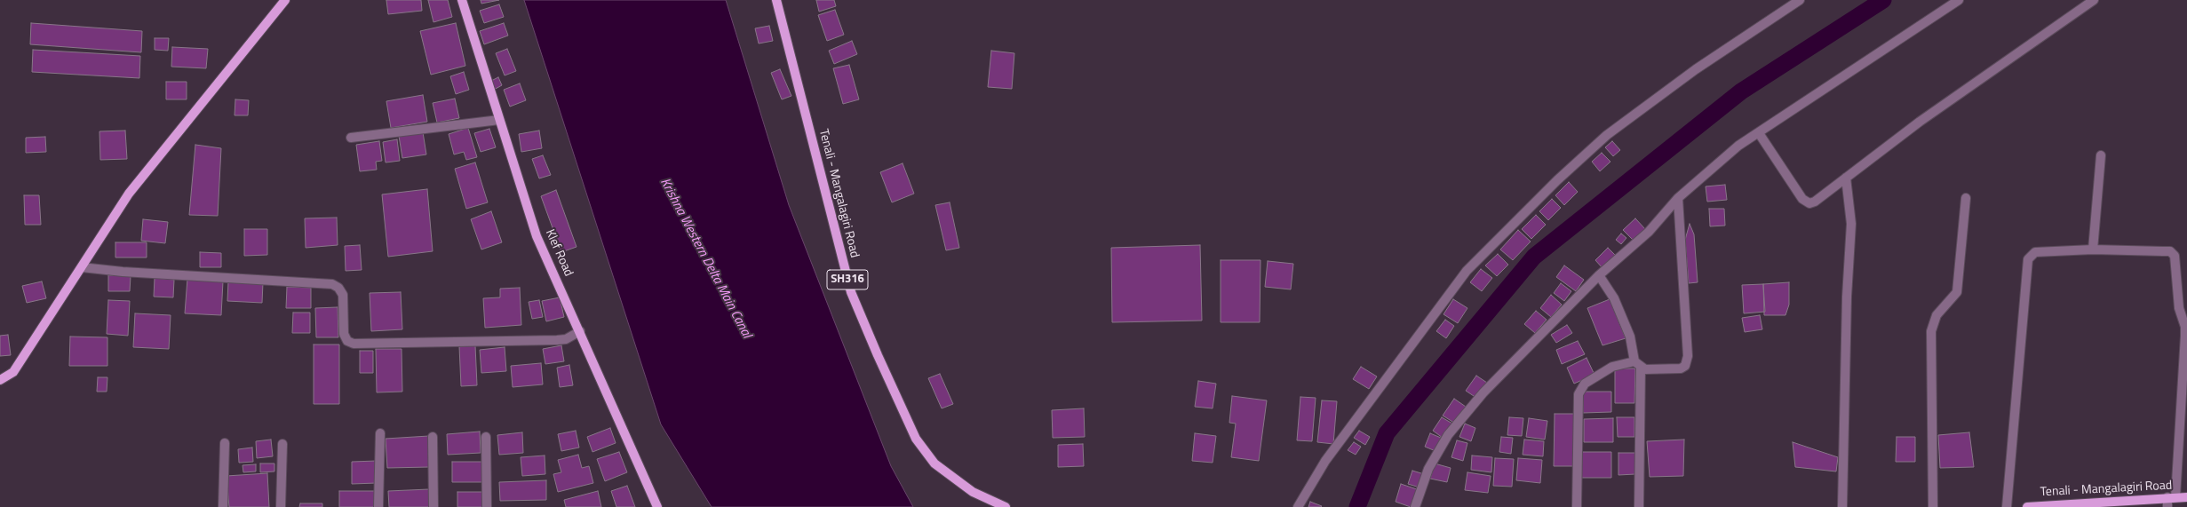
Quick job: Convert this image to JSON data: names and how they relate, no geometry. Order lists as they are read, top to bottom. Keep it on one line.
{"streets":{"main road":["Tenali - Mangalagiri Road","Klef Road","SH316"]},"water":["Krishna Western Delta Main Canal"]}
